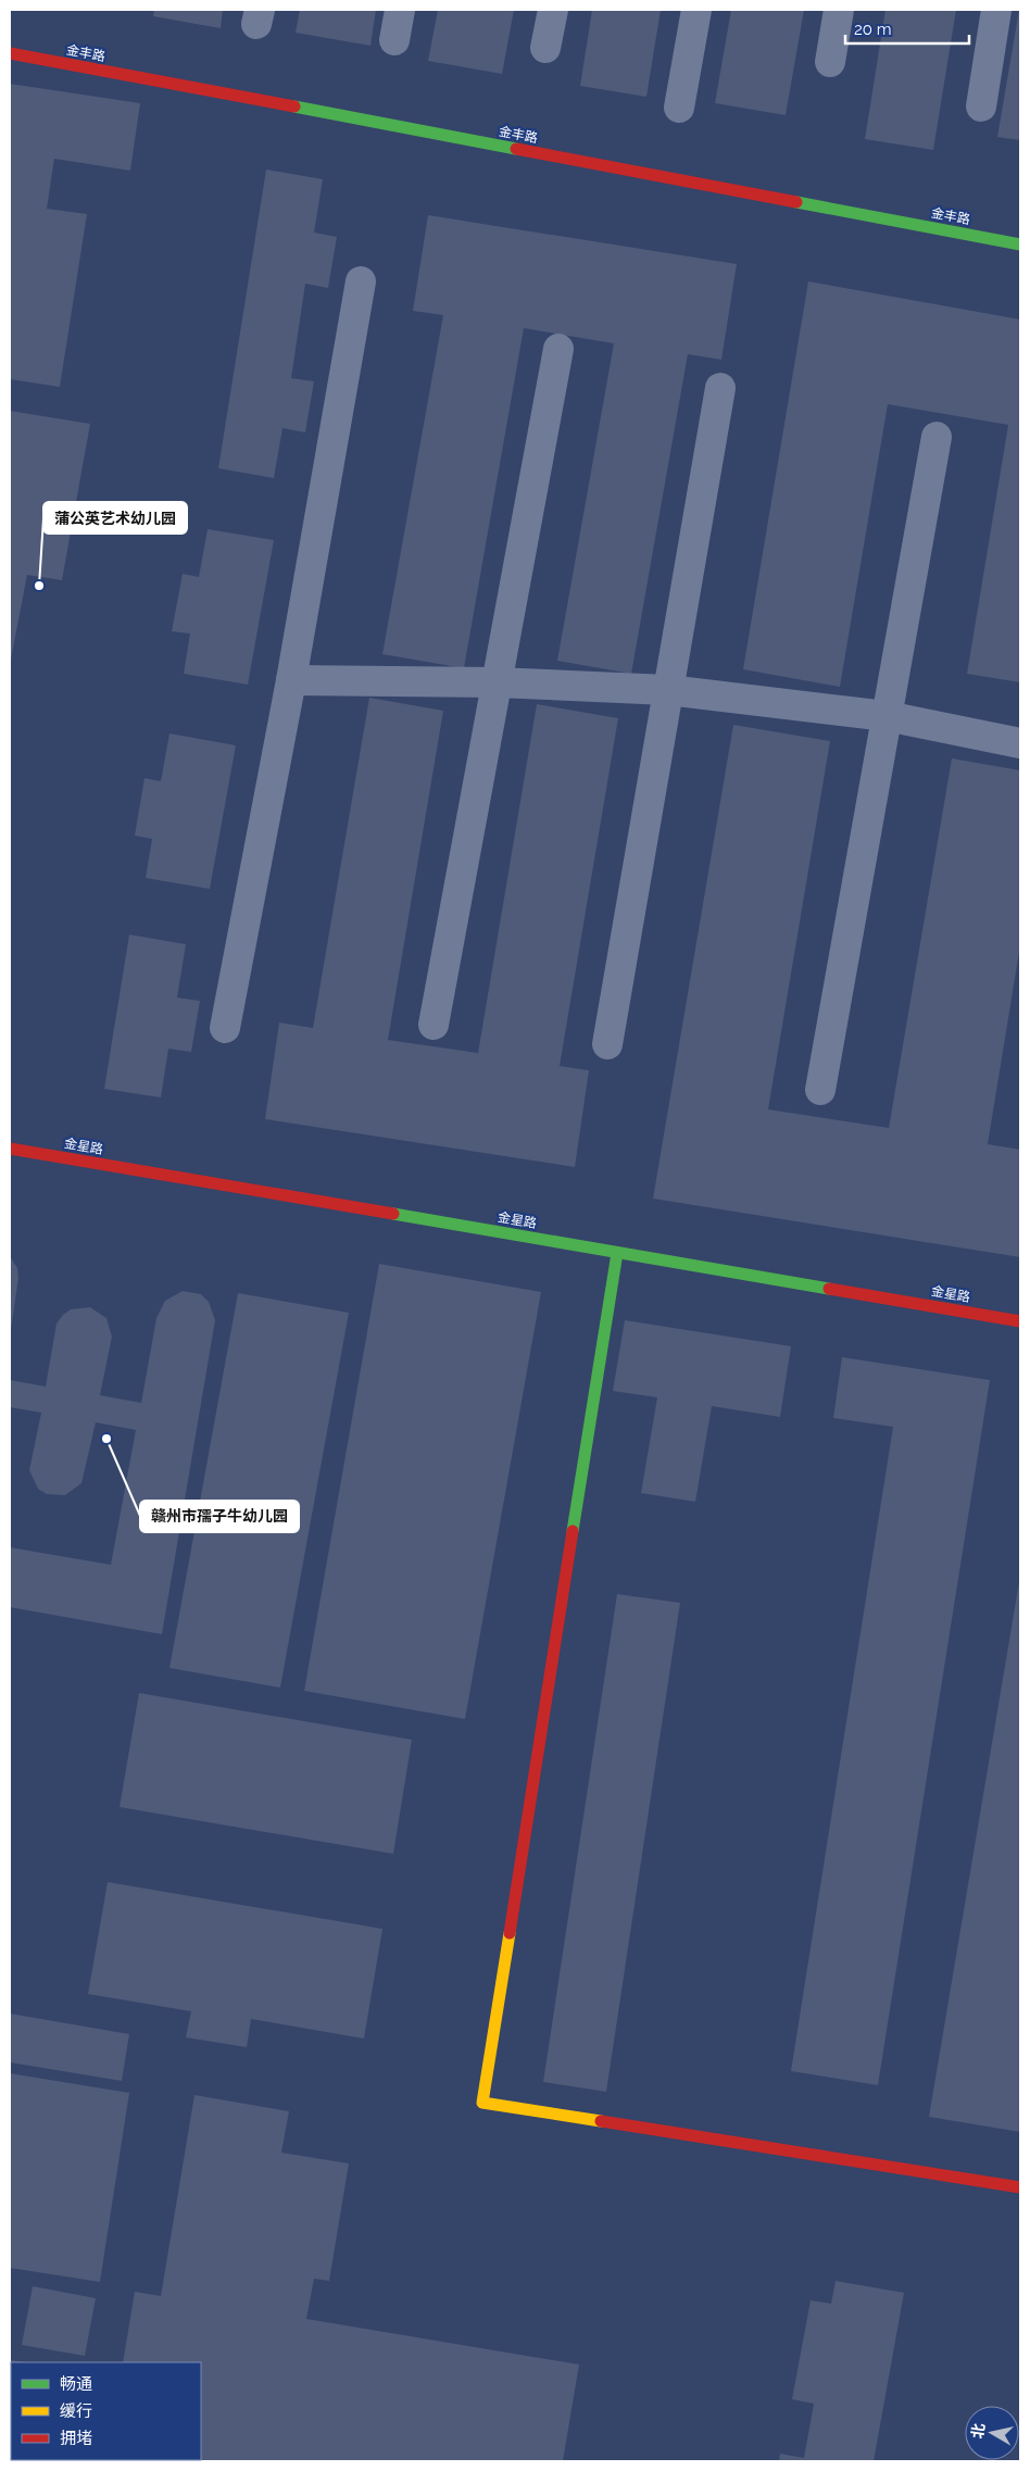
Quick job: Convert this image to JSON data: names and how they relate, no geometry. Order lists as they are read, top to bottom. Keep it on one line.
{"streets":{"street":["金丰路","金星路"]},"places":["蒲公英艺术幼儿园","赣州市孺子牛幼儿园"],"legend":["畅通","缓行","拥堵"],"scale_bar":"20 m","north":"left"}
